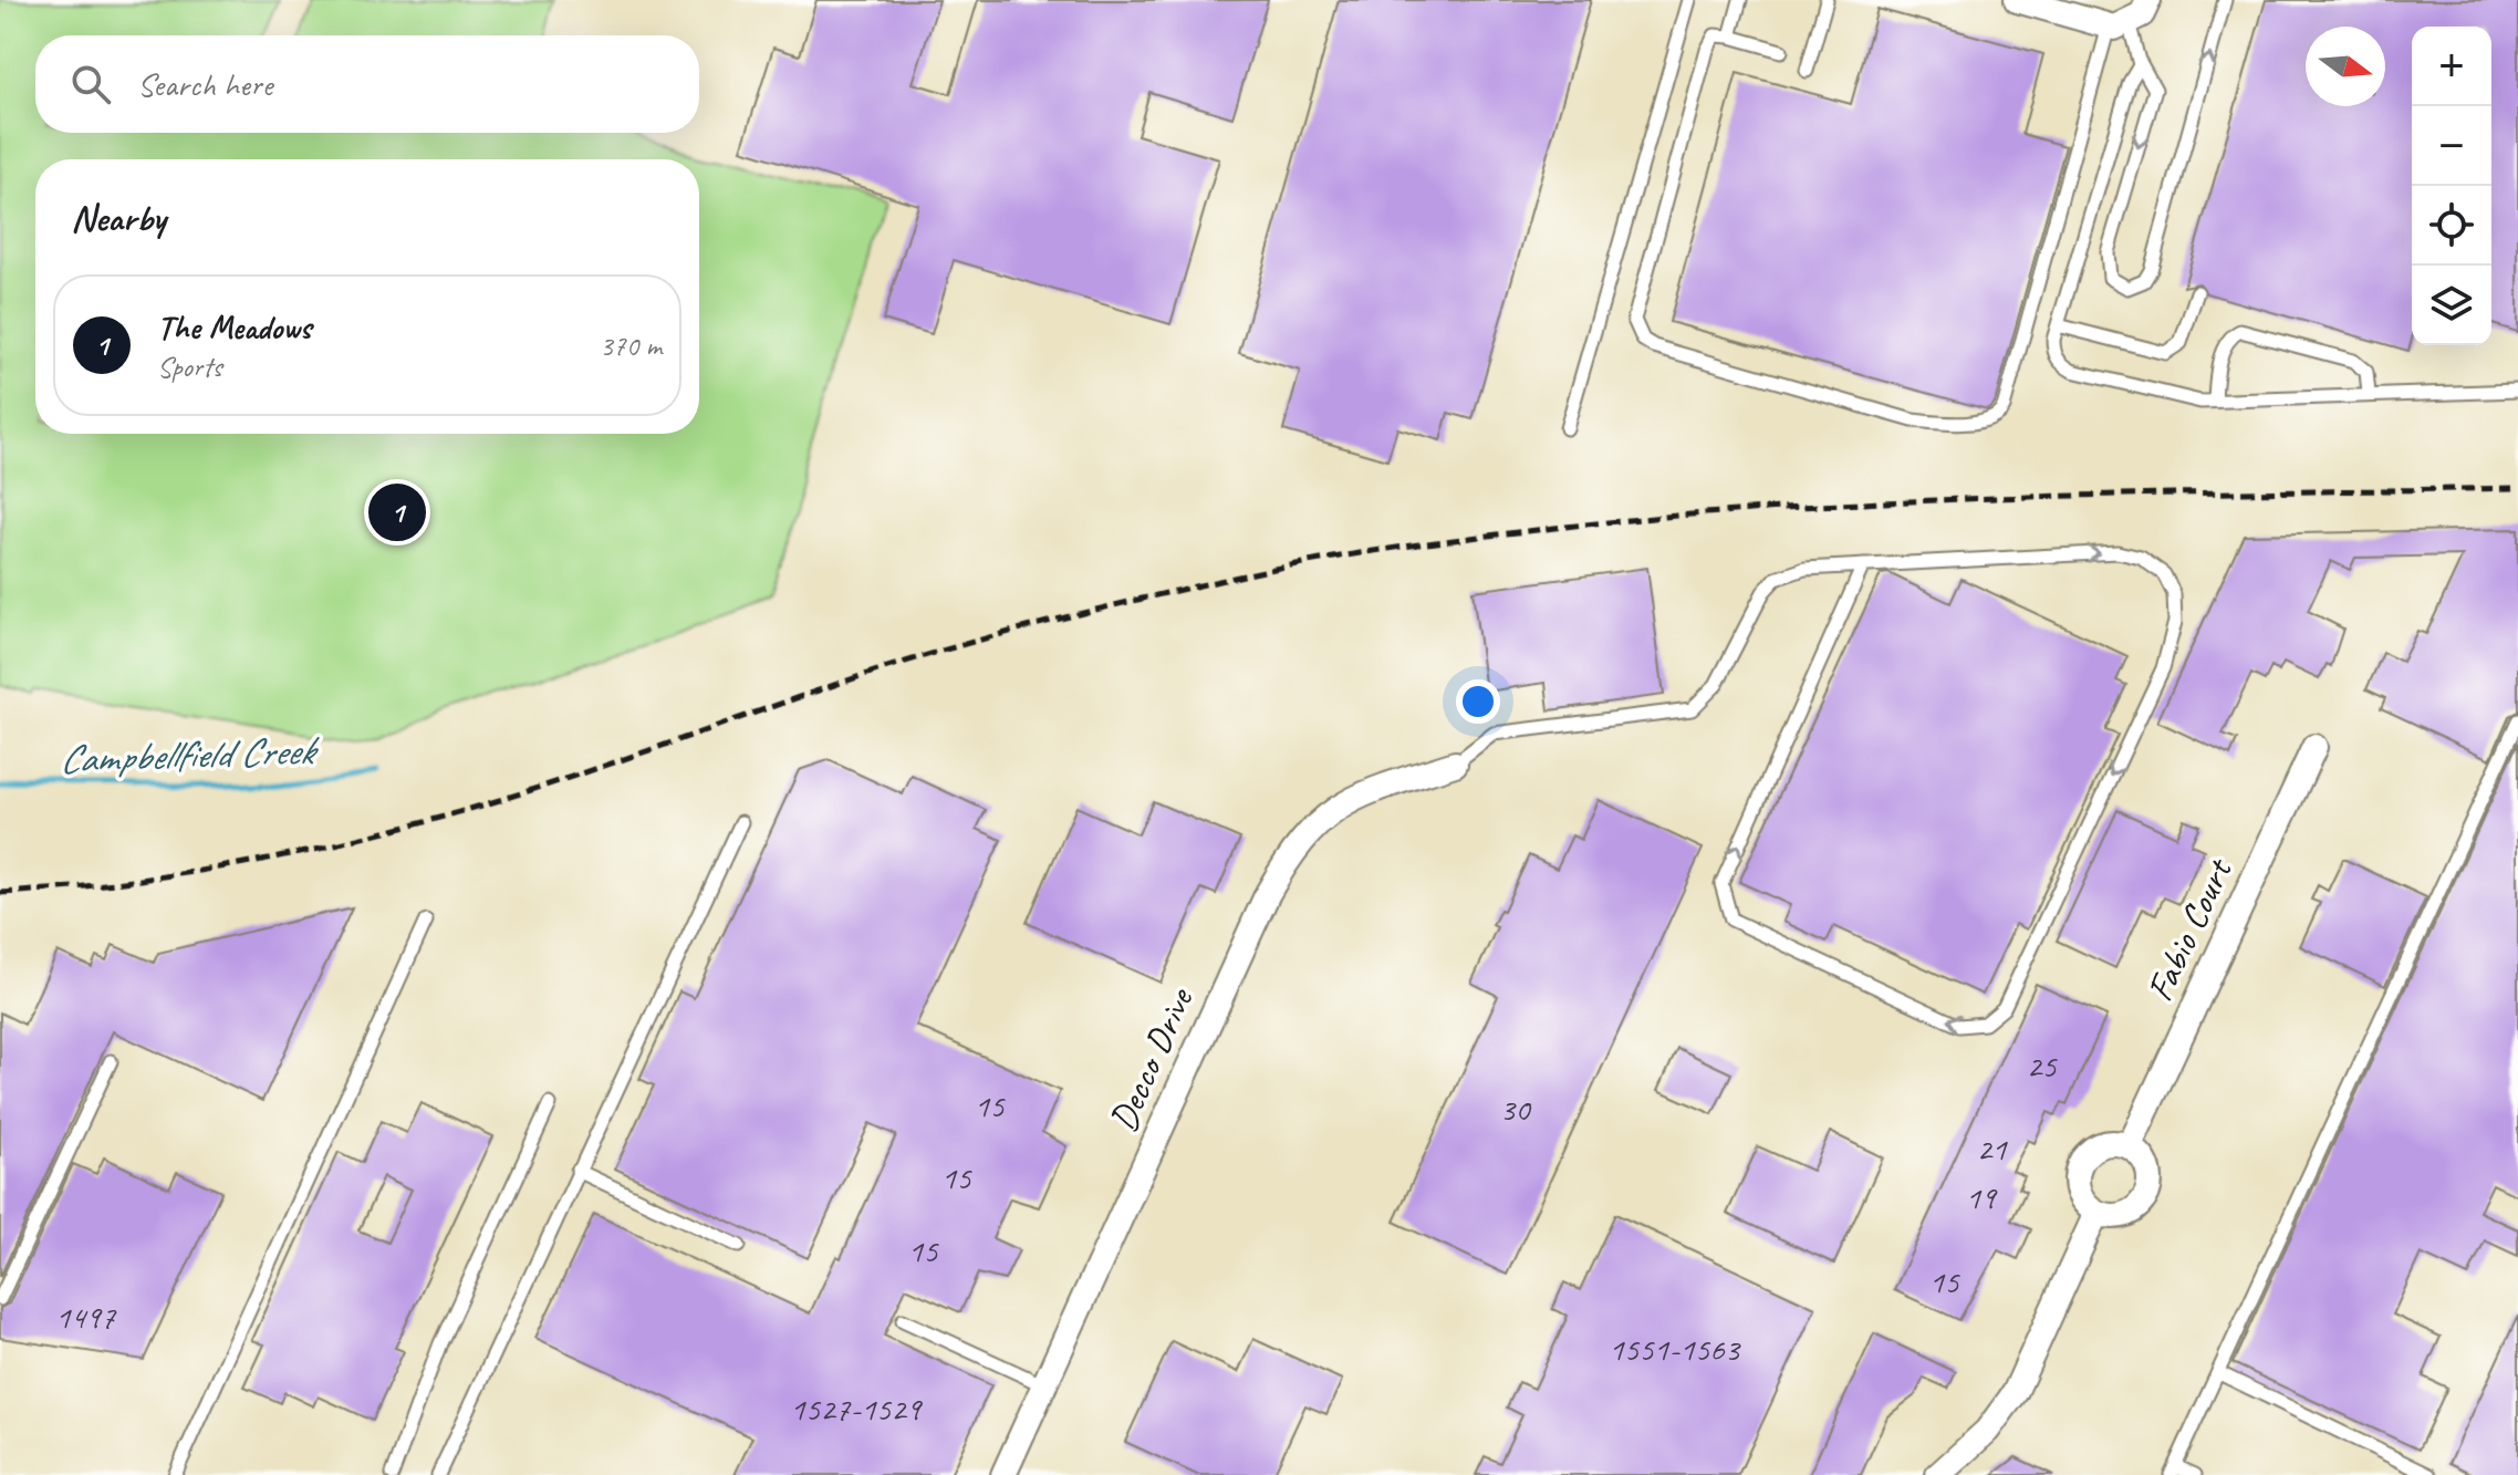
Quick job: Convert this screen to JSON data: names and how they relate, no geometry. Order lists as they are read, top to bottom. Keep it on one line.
{"streets":{"street":["Fabio Court","Decco Drive"]},"water":["Campbellfield Creek"],"house_numbers":["25","15","30","21","15","19","15","15","1497","1551-1563","1527-1529"],"north":"right","page":{"map_buttons":["+","−"],"search":"Search here","heading":"Nearby","list":[{"mark":"1","name":"The Meadows","note":"Sports","value":"370 m"}],"pins":"1"}}
